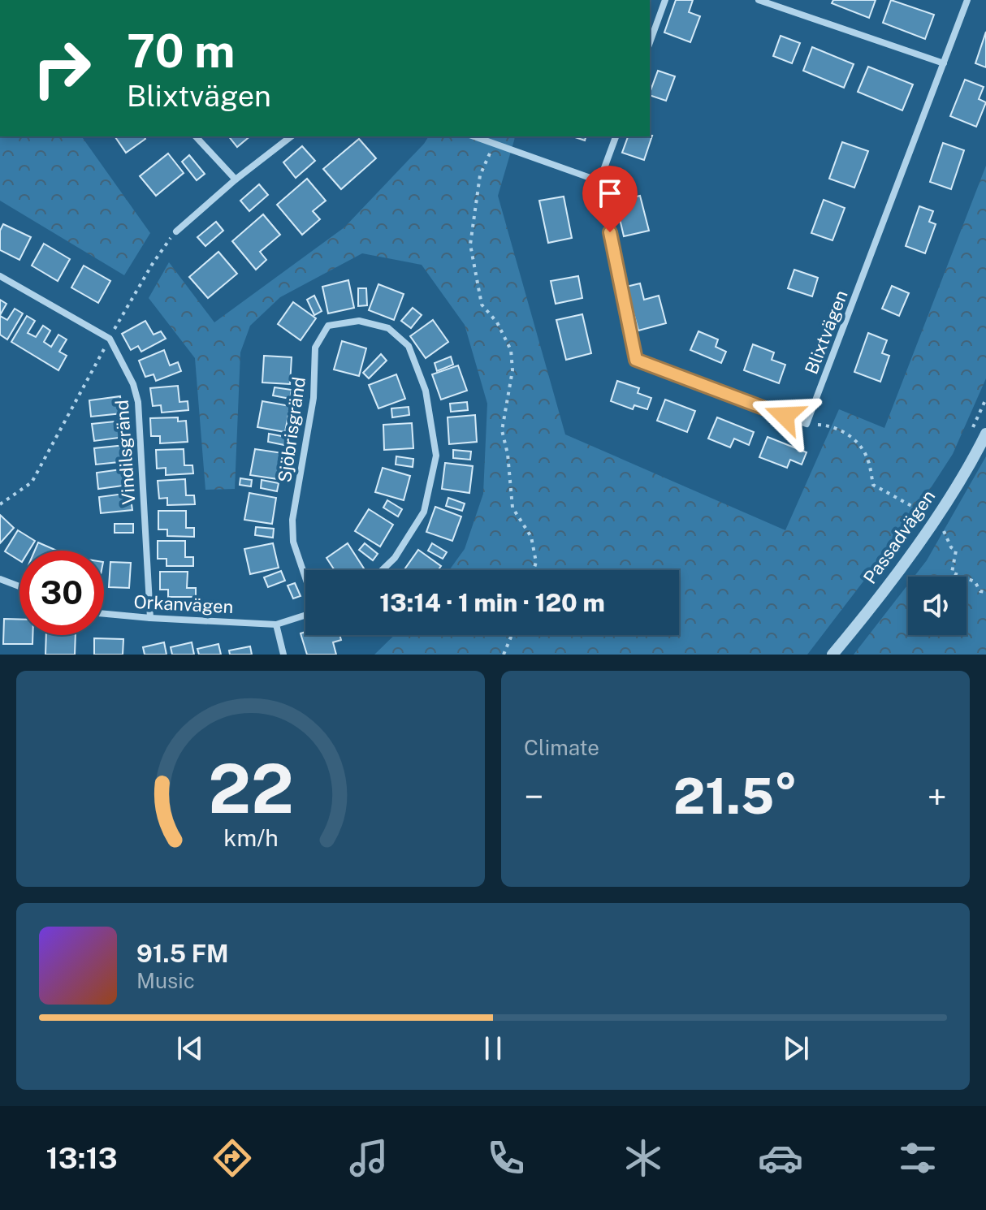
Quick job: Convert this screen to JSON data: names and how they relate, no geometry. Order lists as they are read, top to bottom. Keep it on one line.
{"streets":{"street":["Blixtvägen","Sjöbrisgränd","Vindilsgränd","Passadvägen","Orkanvägen"]},"crossings":[["Sjöbrisgränd","Orkanvägen"],["Vindilsgränd","Orkanvägen"]],"page":{"turn":["70 m","Blixtvägen"],"limit":"30","trip":"13:14 · 1 min · 120 m","tile":"Climate","heat":["−","21.5°","+"],"song":["91.5 FM","Music"],"tabs":"13:13","gauge":["22","km/h"]}}
